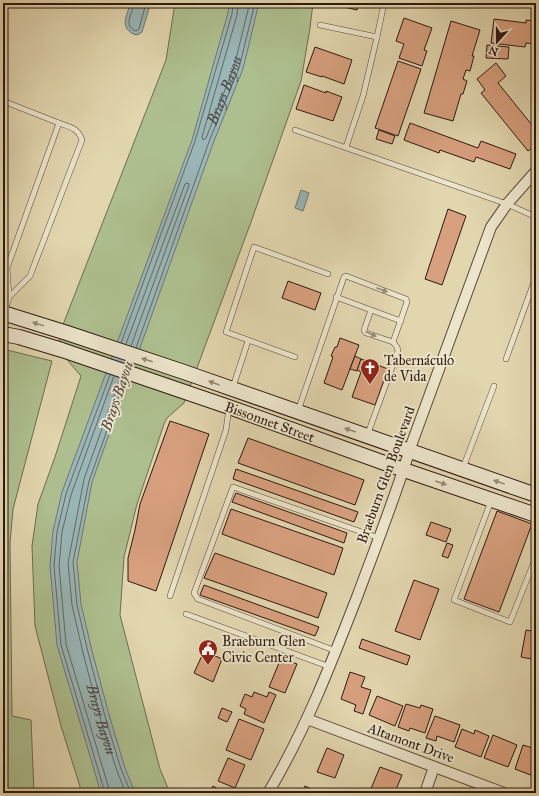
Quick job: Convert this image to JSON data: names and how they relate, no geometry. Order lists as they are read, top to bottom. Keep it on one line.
{"streets":{"main road":["Bissonnet Street"],"street":["Braeburn Glen Boulevard","Altamont Drive"]},"crossings":[["Bissonnet Street","Braeburn Glen Boulevard"],["Braeburn Glen Boulevard","Altamont Drive"]],"water":["Brays Bayou"],"places":{"church":["Tabernáculo de Vida"],"public building":["Braeburn Glen Civic Center"]},"north":"bottom"}
